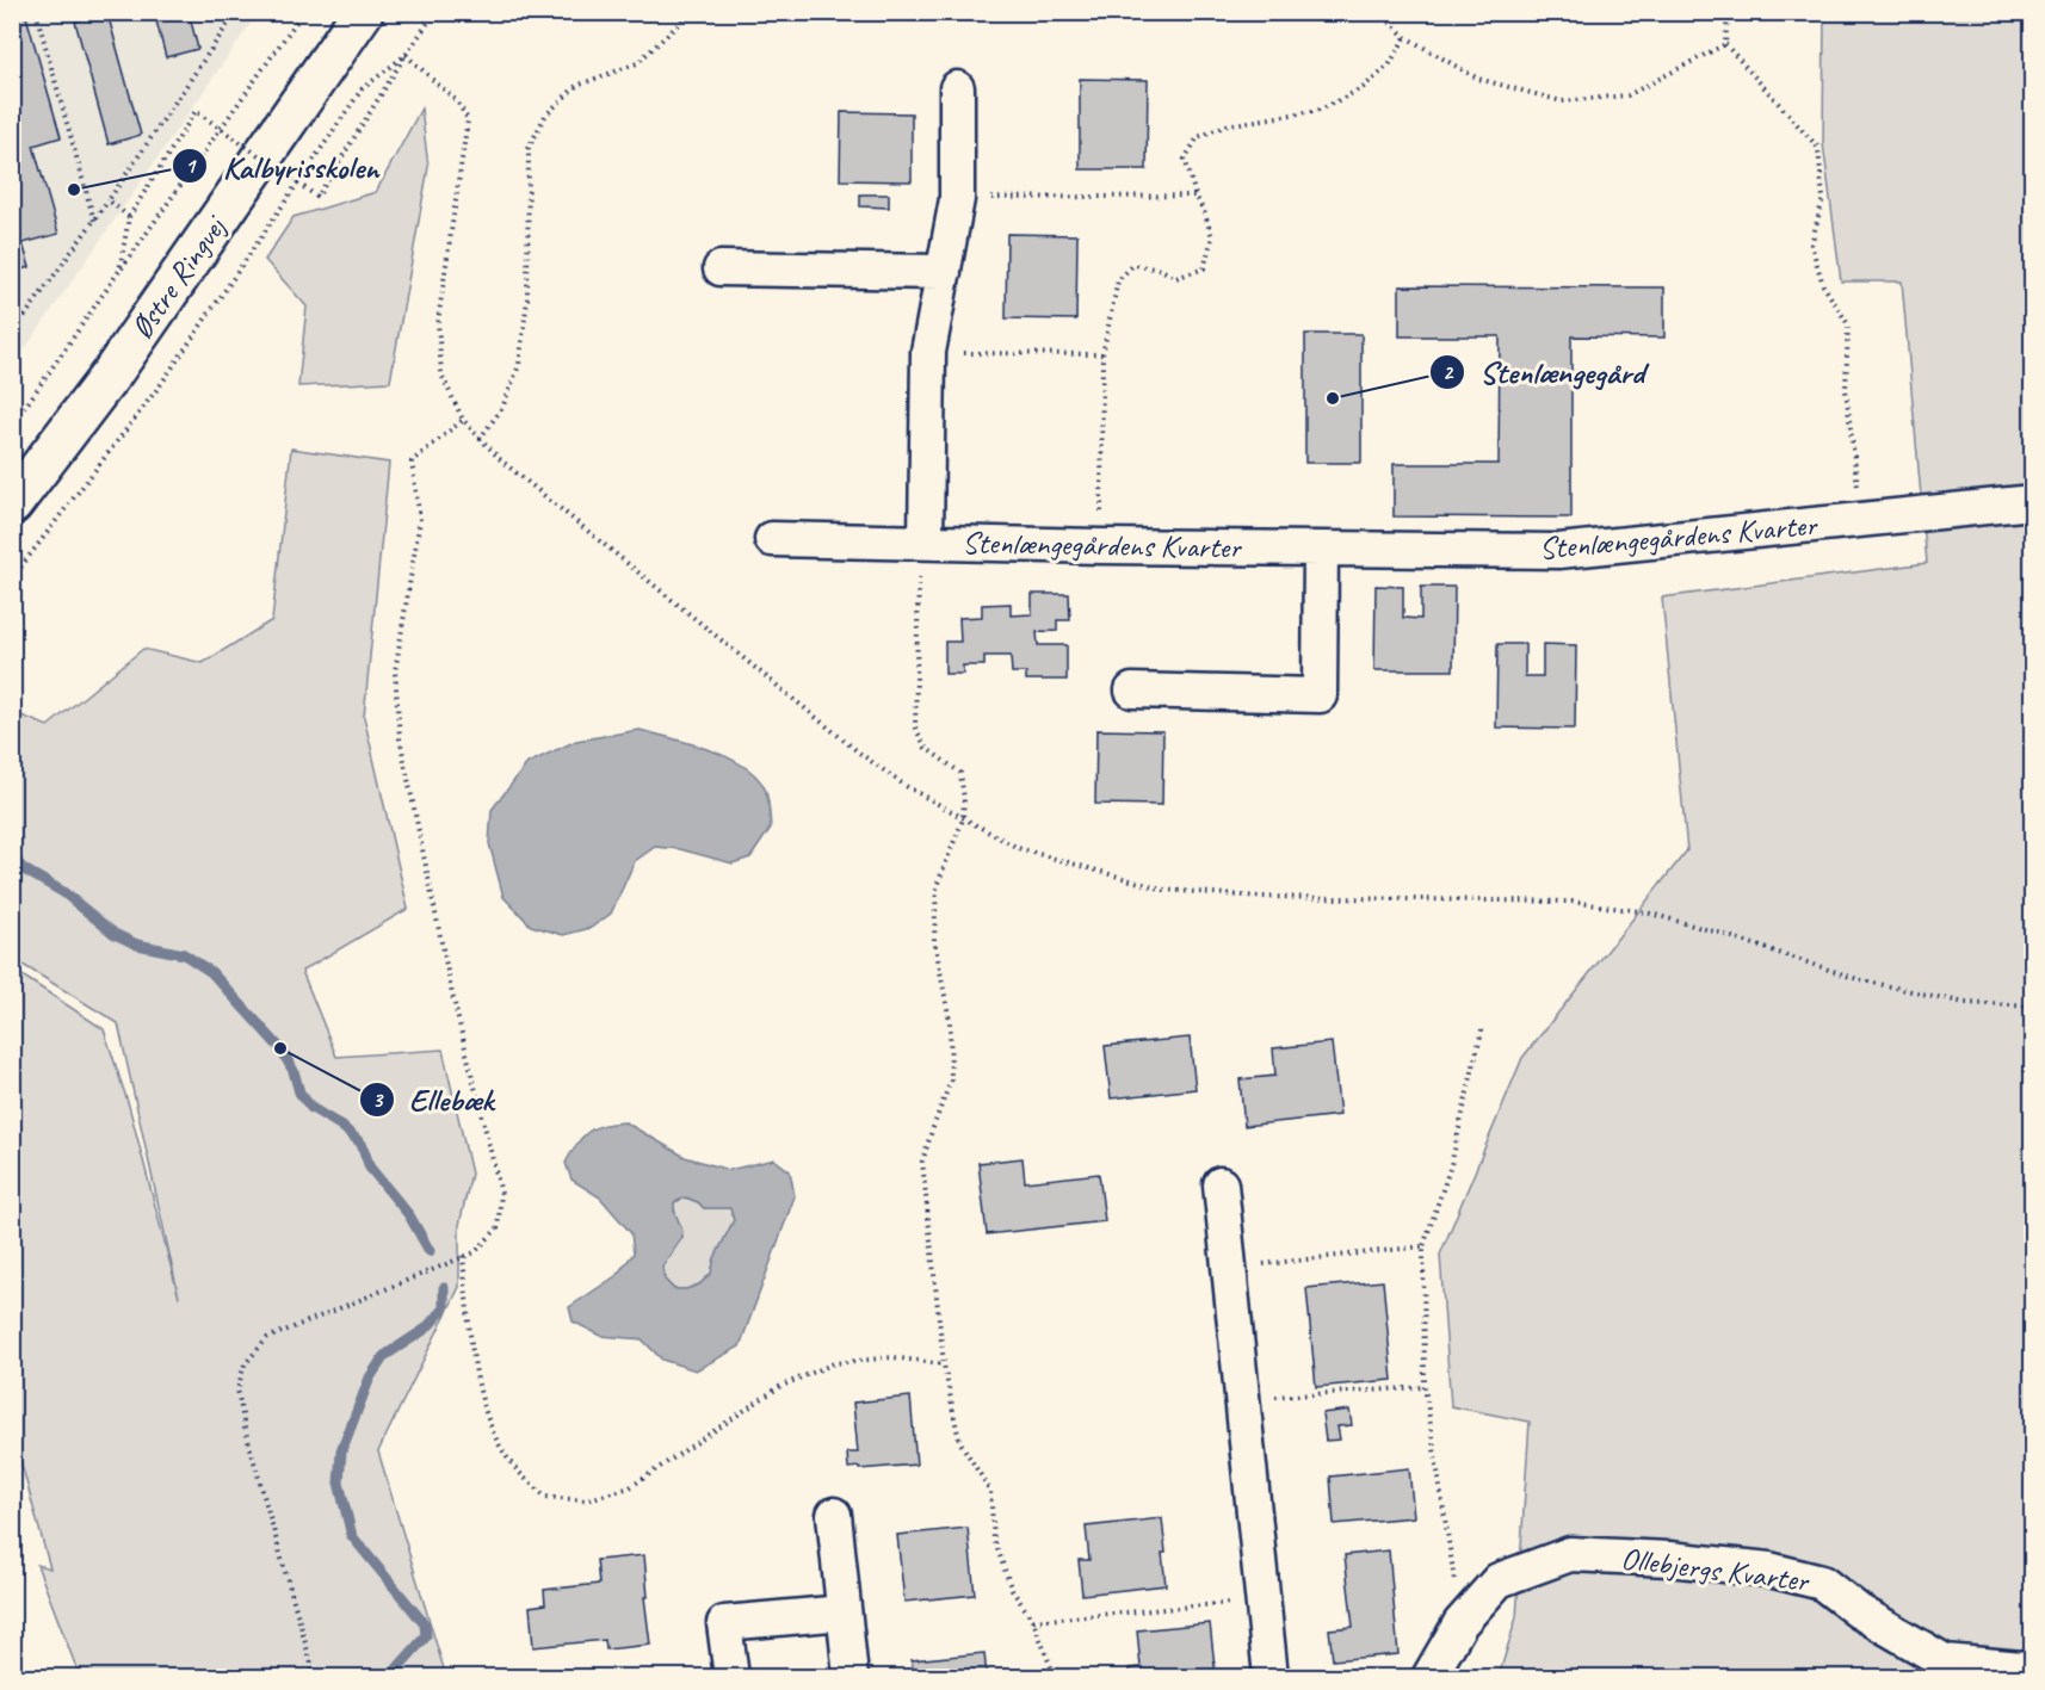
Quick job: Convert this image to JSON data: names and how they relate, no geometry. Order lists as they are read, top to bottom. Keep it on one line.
{"streets":{"street":["Østre Ringvej","Stenlængegårdens Kvarter","Ollebjergs Kvarter"]},"places":["Kalbyrisskolen","Stenlængegård","Ellebæk"]}
